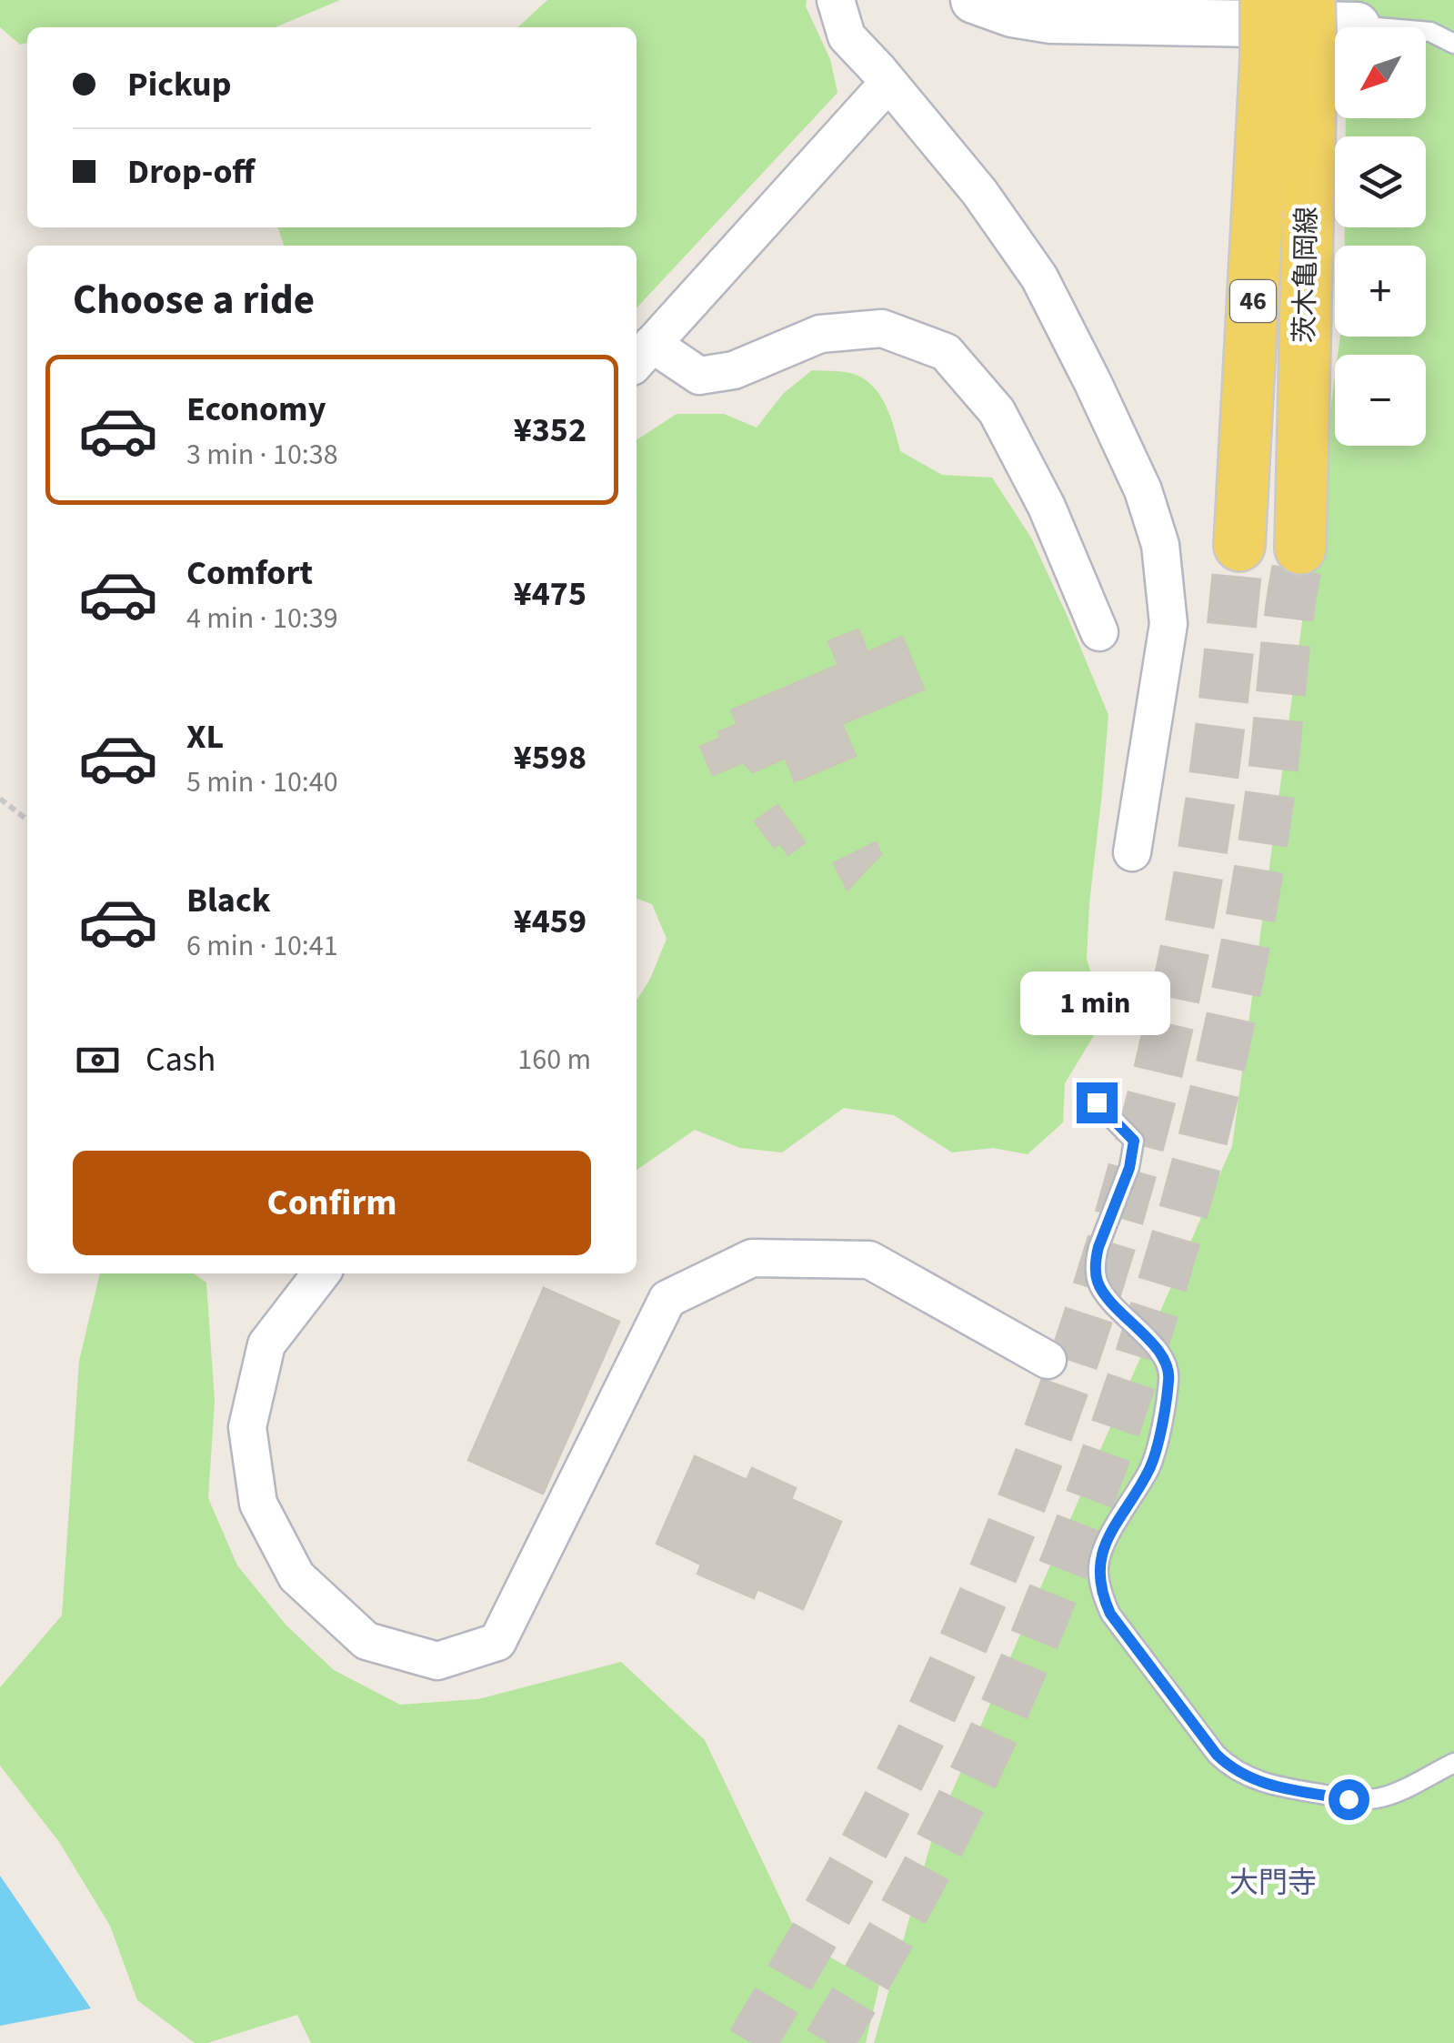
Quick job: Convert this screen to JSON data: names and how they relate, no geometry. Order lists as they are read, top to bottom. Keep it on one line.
{"streets":{"main road":["茨木亀岡線","46"]},"districts":["大門寺"],"north":"bottom left","page":{"map_buttons":["+","−"],"banner":["Pickup","Drop-off"],"heading":"Choose a ride","list":[{"name":"Economy","note":"3 min · 10:38","value":"¥352"},{"name":"Comfort","note":"4 min · 10:39","value":"¥475"},{"name":"XL","note":"5 min · 10:40","value":"¥598"},{"name":"Black","note":"6 min · 10:41","value":"¥459"}],"bubble":"1 min","pay":["Cash","160 m"],"buttons":"Confirm"}}
